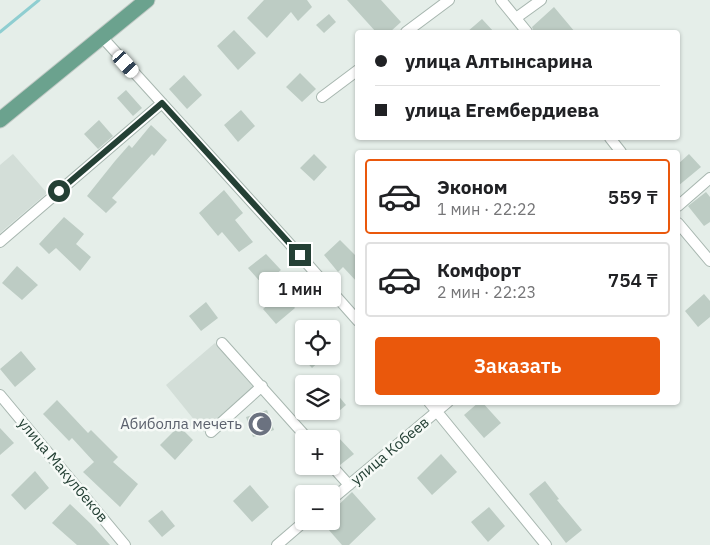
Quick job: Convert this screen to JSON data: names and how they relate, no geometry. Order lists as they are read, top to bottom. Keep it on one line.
{"streets":{"street":["улица Кобеев","улица Макулбеков"]},"places":{"mosque":["Абиболла мечеть"]},"page":{"banner":["улица Алтынсарина","улица Егембердиева"],"list":[{"name":"Эконом","note":"1 мин · 22:22","value":"559 ₸"},{"name":"Комфорт","note":"2 мин · 22:23","value":"754 ₸"}],"bubble":"1 мин","map_buttons":["+","−"],"buttons":"Заказать"}}
